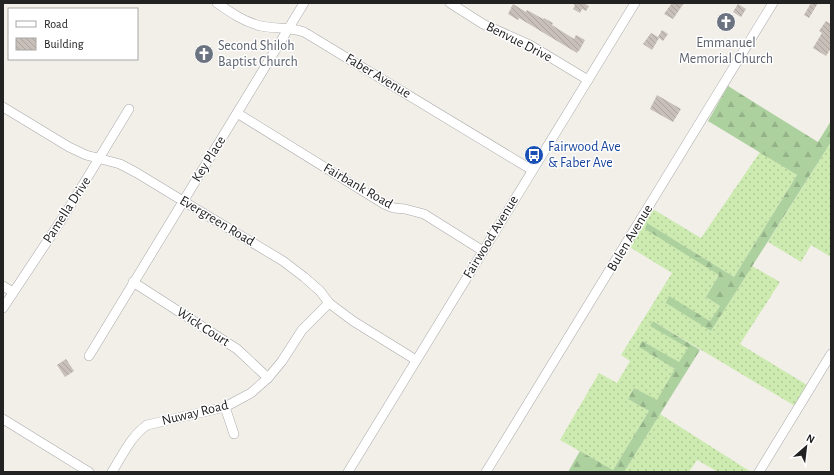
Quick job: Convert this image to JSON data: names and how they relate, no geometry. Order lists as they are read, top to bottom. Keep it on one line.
{"streets":{"street":["Benvue Drive","Faber Avenue","Key Place","Fairbank Road","Pamella Drive","Evergreen Road","Fairwood Avenue","Bulen Avenue","Wick Court","Nuway Road"]},"crossings":[["Benvue Drive","Fairwood Avenue"],["Faber Avenue","Key Place"],["Faber Avenue","Fairwood Avenue"],["Key Place","Fairbank Road"],["Key Place","Evergreen Road"],["Key Place","Wick Court"],["Fairbank Road","Fairwood Avenue"],["Pamella Drive","Evergreen Road"],["Evergreen Road","Fairwood Avenue"],["Evergreen Road","Nuway Road"],["Wick Court","Nuway Road"]],"places":{"church":["Emmanuel Memorial Church","Second Shiloh Baptist Church"],"bus stop":["Fairwood Ave & Faber Ave"]},"legend":["Road","Building"],"north":"top right"}
